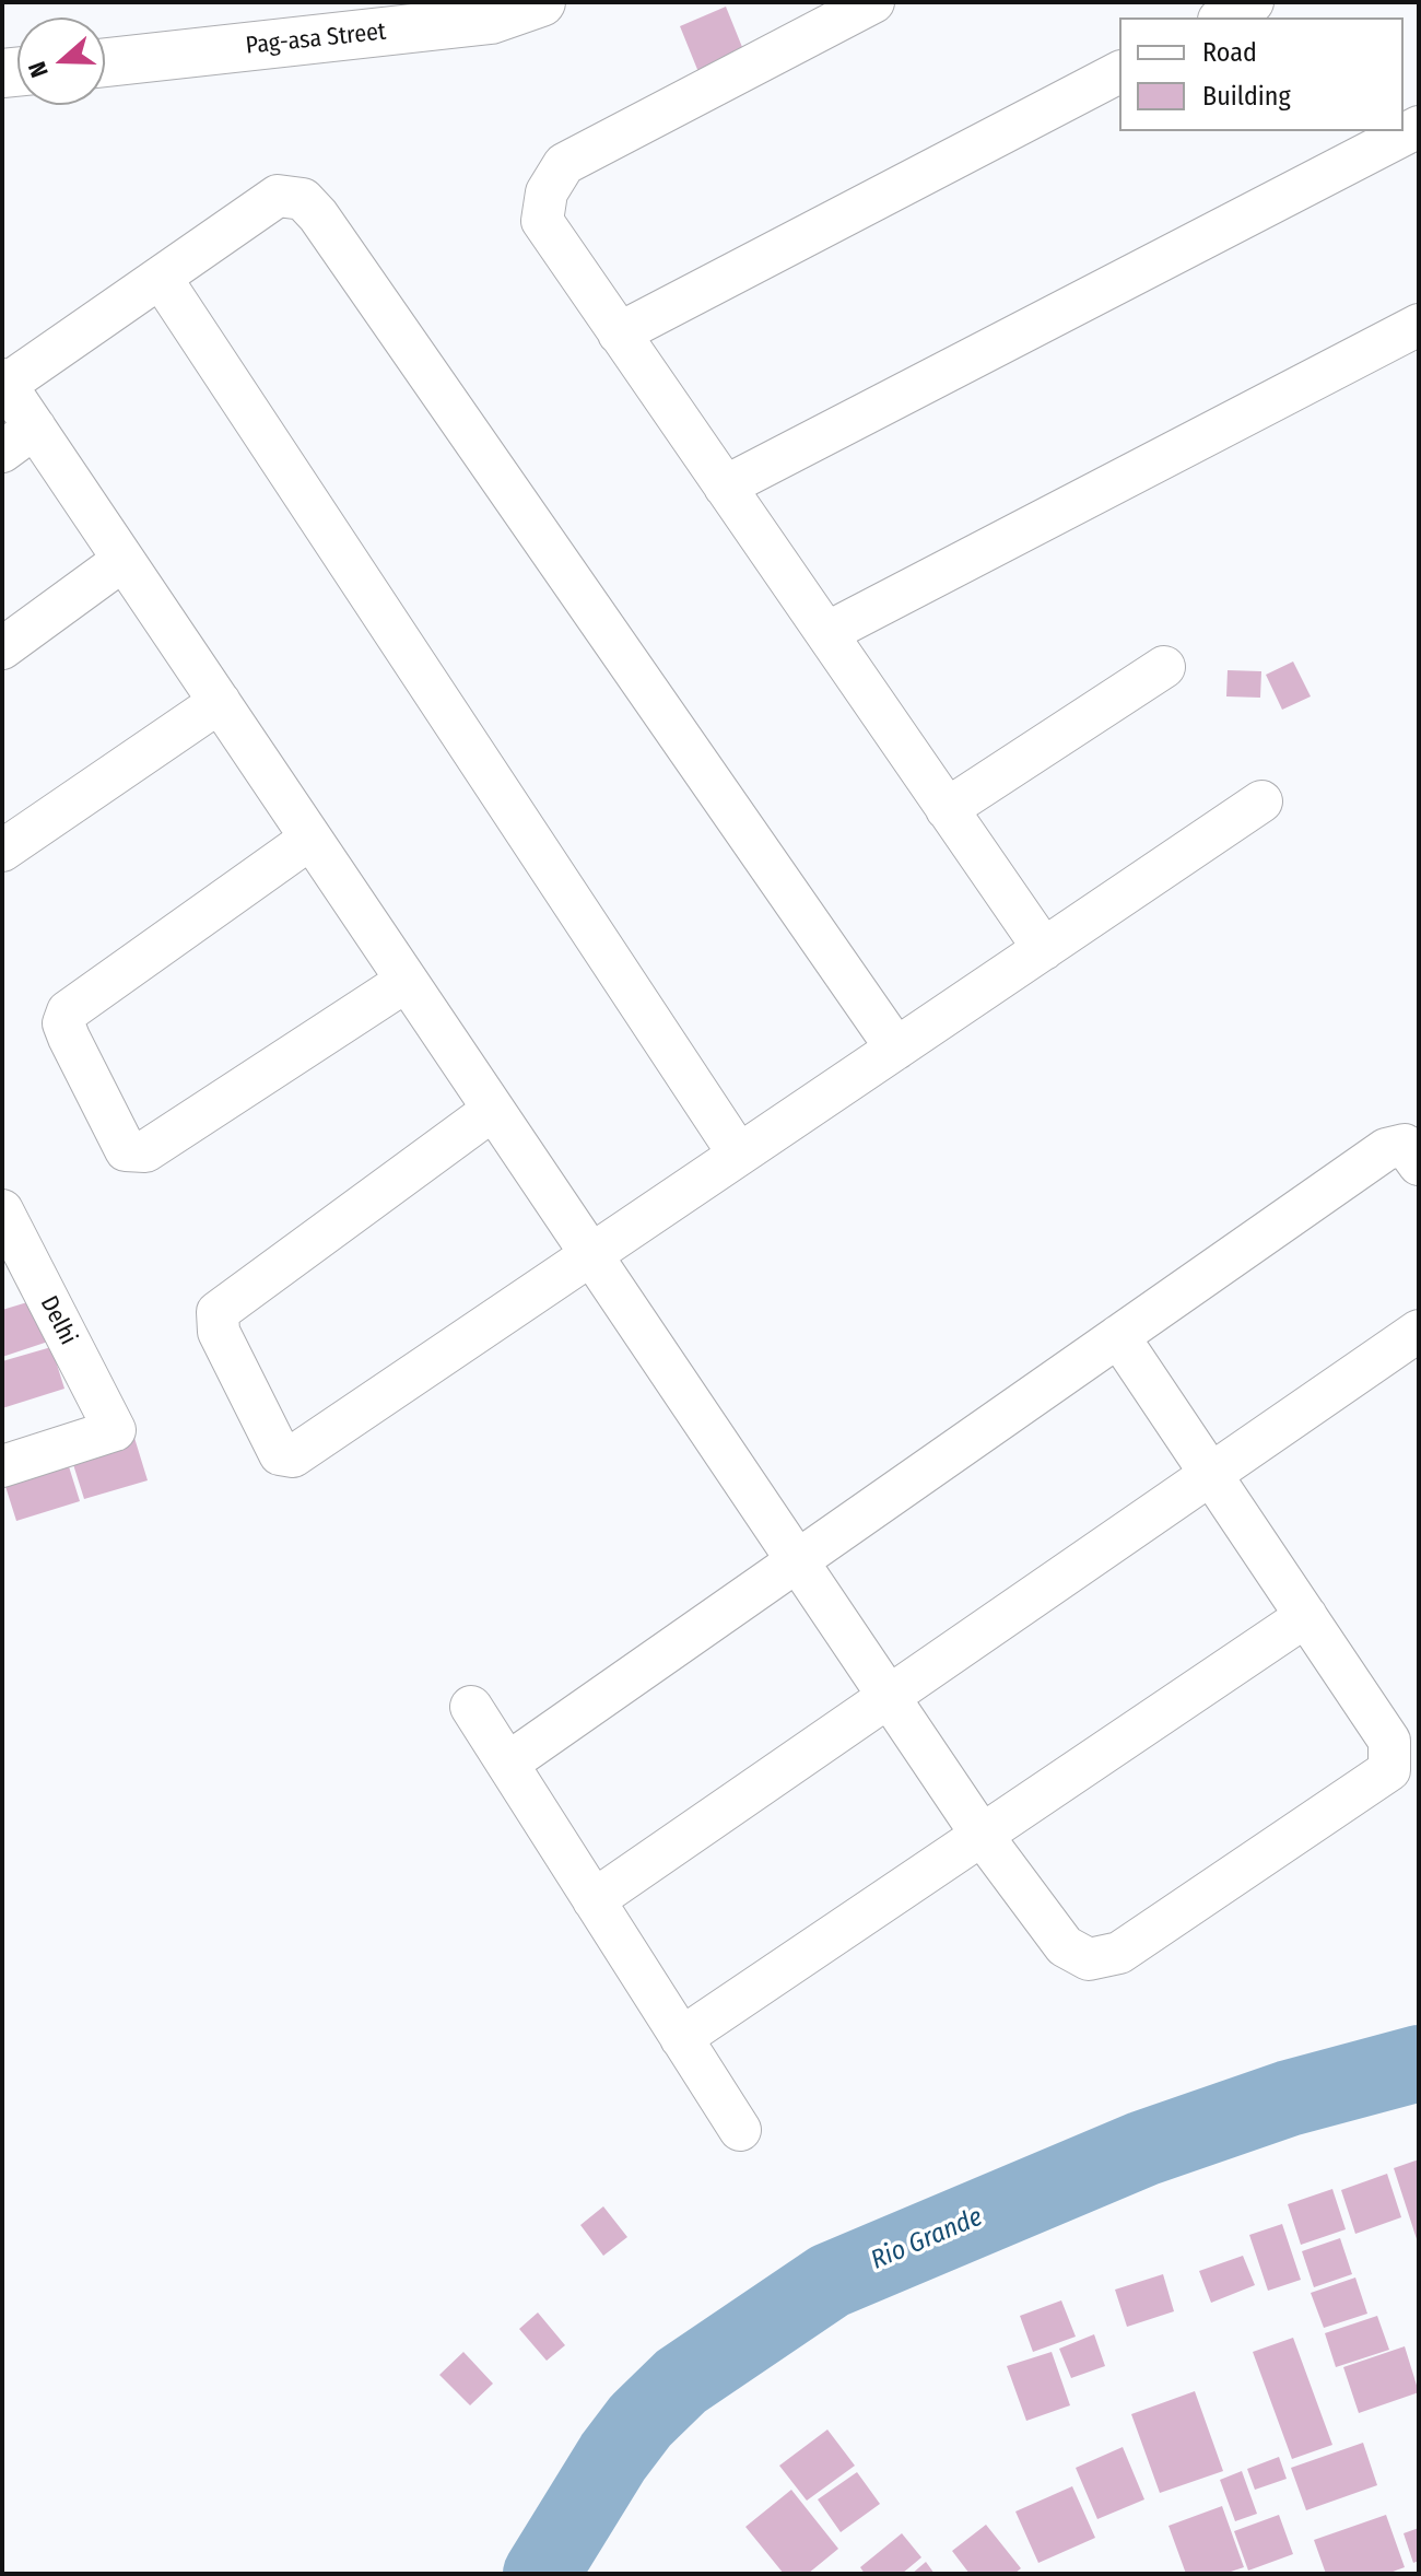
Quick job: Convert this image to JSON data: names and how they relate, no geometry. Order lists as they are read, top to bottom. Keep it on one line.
{"streets":{"street":["Pag-asa Street","Delhi"]},"water":["Rio Grande"],"legend":["Road","Building"],"north":"left"}
